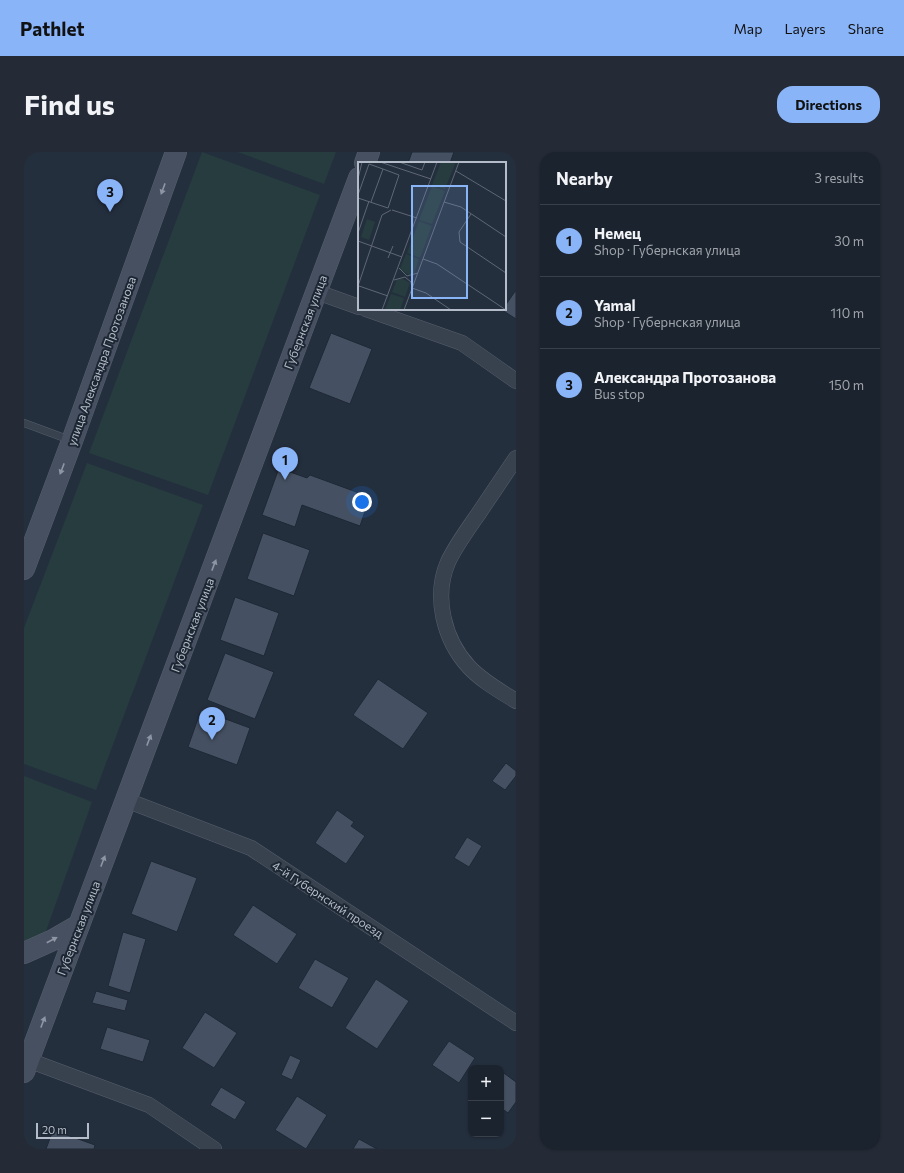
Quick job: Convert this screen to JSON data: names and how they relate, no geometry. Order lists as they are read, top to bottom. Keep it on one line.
{"streets":{"street":["Губернская улица","улица Александра Протозанова","4-й Губернский проезд"]},"crossings":[["Губернская улица","4-й Губернский проезд"]],"one_way":["Губернская улица","улица Александра Протозанова"],"scale_bar":"20 m","page":{"header":"Pathlet","nav":["Map","Layers","Share"],"buttons":"Directions","title":"Find us","heading":["Nearby","3 results"],"pins":["3","1","2"],"list":[{"mark":"1","name":"Немец","note":"Shop · Губернская улица","value":"30 m"},{"mark":"2","name":"Yamal","note":"Shop · Губернская улица","value":"110 m"},{"mark":"3","name":"Александра Протозанова","note":"Bus stop","value":"150 m"}],"map_buttons":["+","−"],"scale":"20 m"}}
